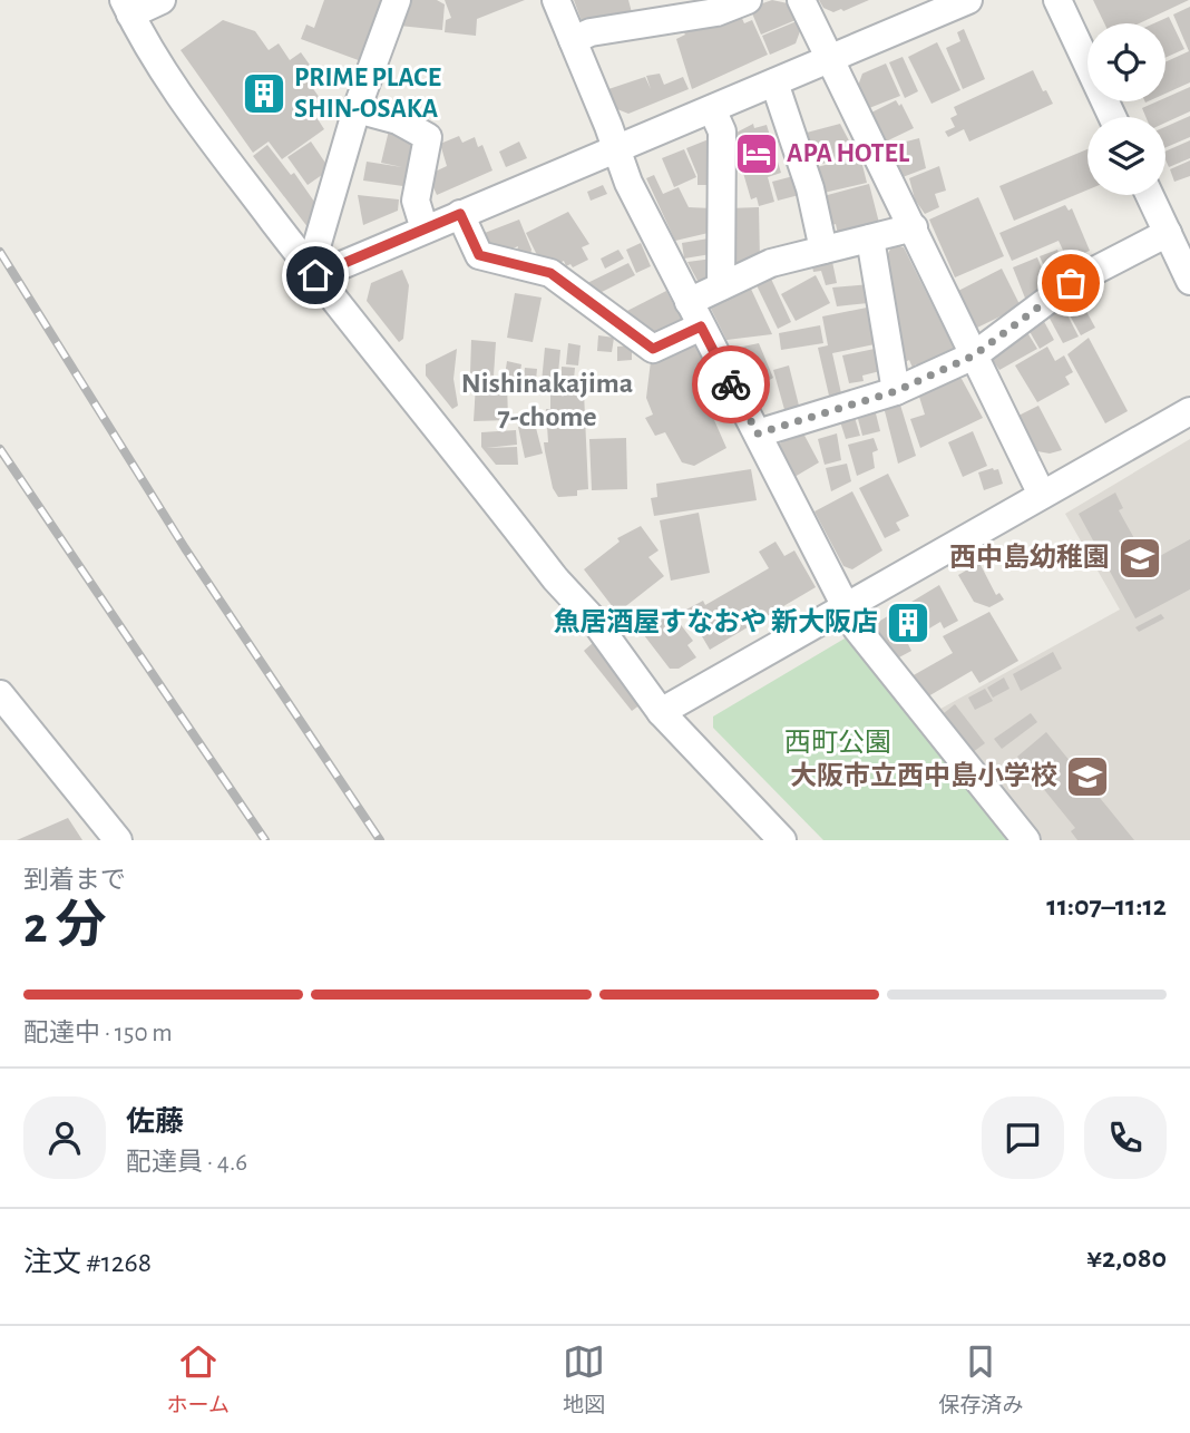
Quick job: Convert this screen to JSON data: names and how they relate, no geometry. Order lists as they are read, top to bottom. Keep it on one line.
{"districts":["Nishinakajima 7-chome"],"parks":["西町公園"],"places":{"building":["PRIME PLACE SHIN-OSAKA","魚居酒屋すなおや 新大阪店"],"hotel":["APA HOTEL"],"school or university":["西中島幼稚園","大阪市立西中島小学校"]},"page":{"heading":["2 分","到着まで","11:07–11:12"],"panel":["佐藤","配達員 · 4.6","注文 #1268","¥2,080"],"bar":"配達中 · 150 m","tabs":["ホーム","地図","保存済み"]}}
